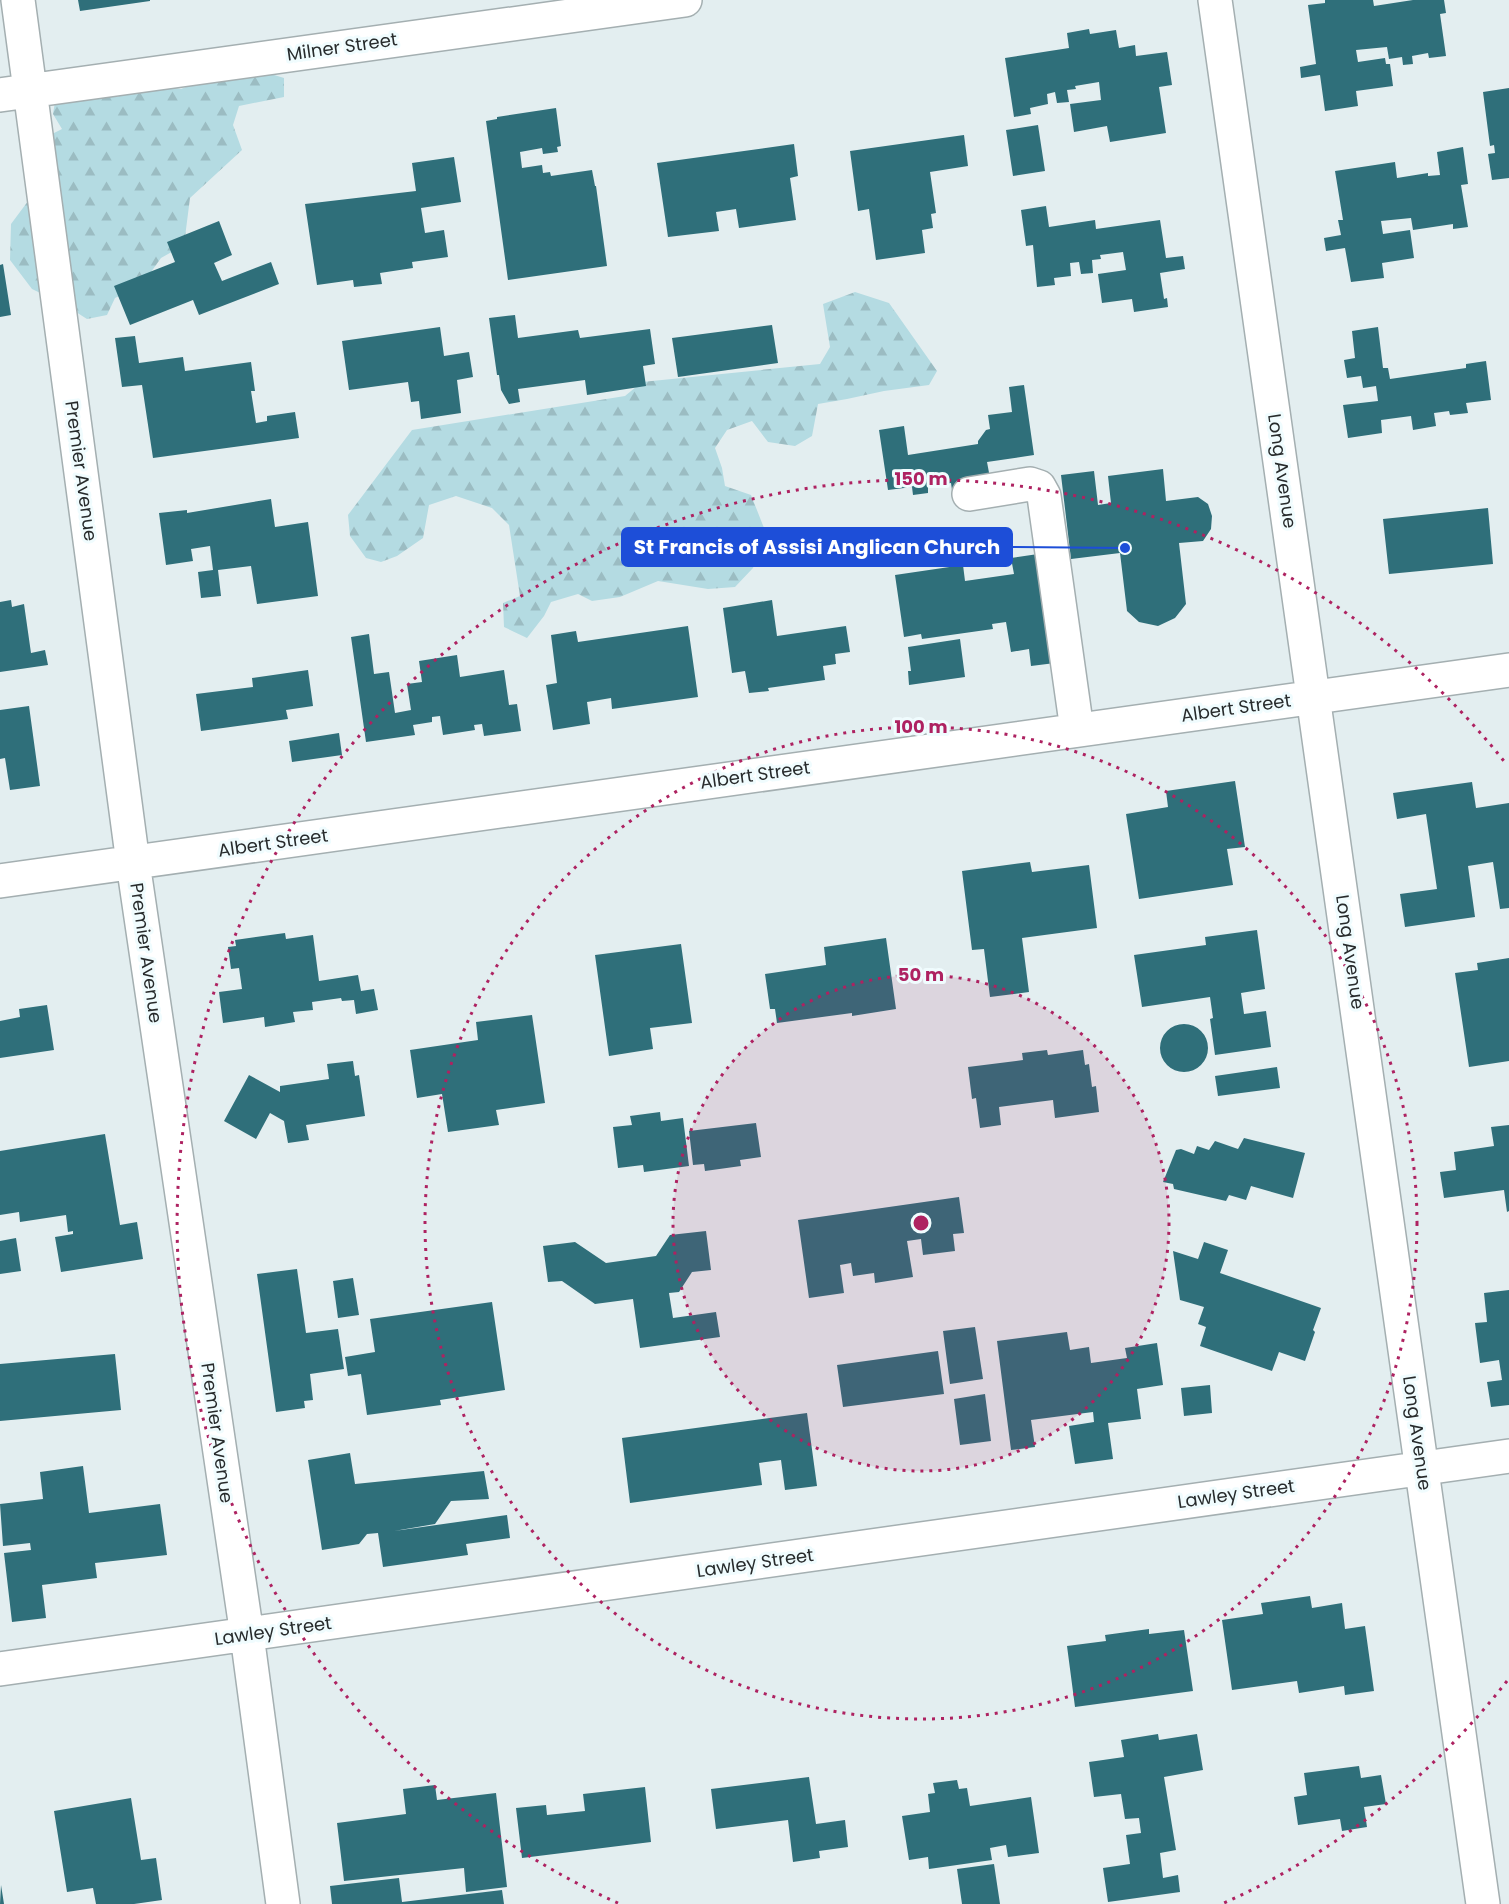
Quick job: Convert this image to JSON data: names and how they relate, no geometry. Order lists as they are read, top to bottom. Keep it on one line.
{"streets":{"street":["Milner Street","Premier Avenue","Long Avenue","Albert Street","Lawley Street"]},"crossings":[["Milner Street","Premier Avenue"],["Premier Avenue","Albert Street"],["Premier Avenue","Lawley Street"],["Long Avenue","Albert Street"],["Long Avenue","Lawley Street"]],"places":["St Francis of Assisi Anglican Church"],"rings":["150 m","100 m","50 m"]}
